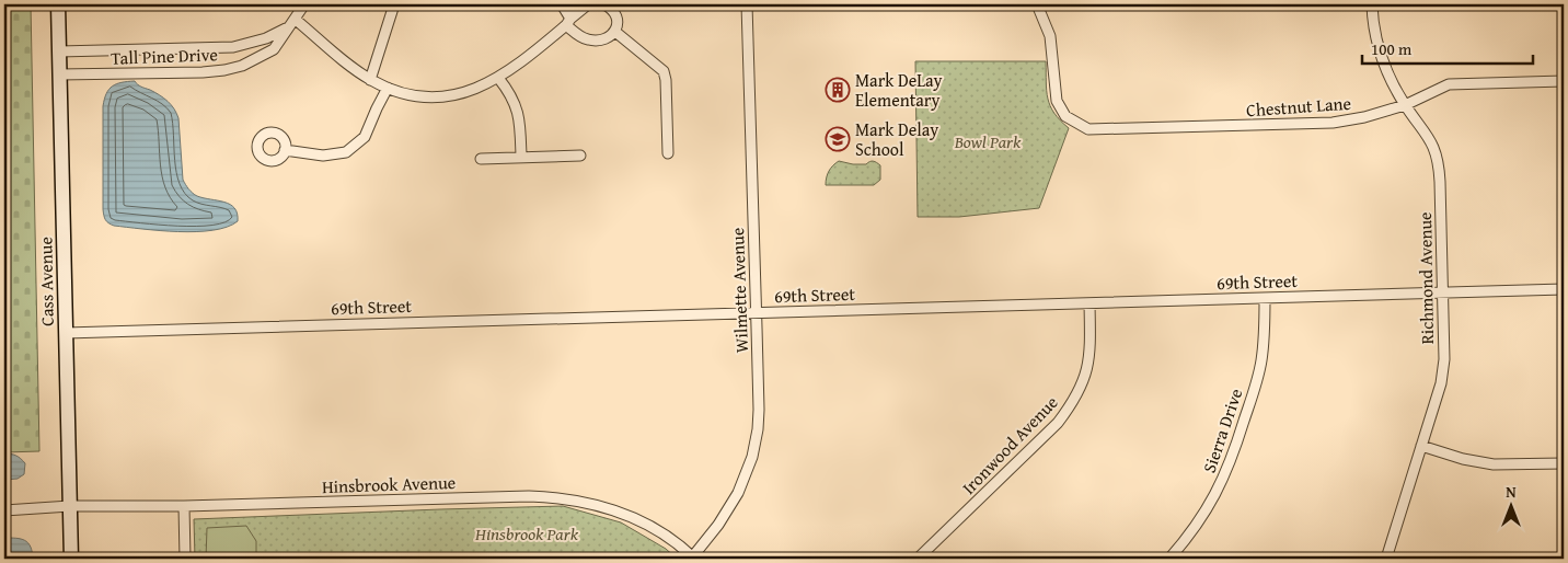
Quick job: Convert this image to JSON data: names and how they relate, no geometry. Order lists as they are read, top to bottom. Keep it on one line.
{"streets":{"main road":["Cass Avenue"],"street":["Tall Pine Drive","Chestnut Lane","Richmond Avenue","69th Street","Wilmette Avenue","Sierra Drive","Ironwood Avenue","Hinsbrook Avenue"]},"crossings":[["Tall Pine Drive","Cass Avenue"],["Chestnut Lane","Richmond Avenue"],["Richmond Avenue","69th Street"],["Cass Avenue","69th Street"],["Cass Avenue","Hinsbrook Avenue"],["69th Street","Wilmette Avenue"],["69th Street","Sierra Drive"],["69th Street","Ironwood Avenue"],["Wilmette Avenue","Hinsbrook Avenue"]],"parks":["Bowl Park","Hinsbrook Park"],"places":{"building":["Mark DeLay Elementary"],"school or university":["Mark Delay School"]},"scale_bar":"100 m","north":"top"}
